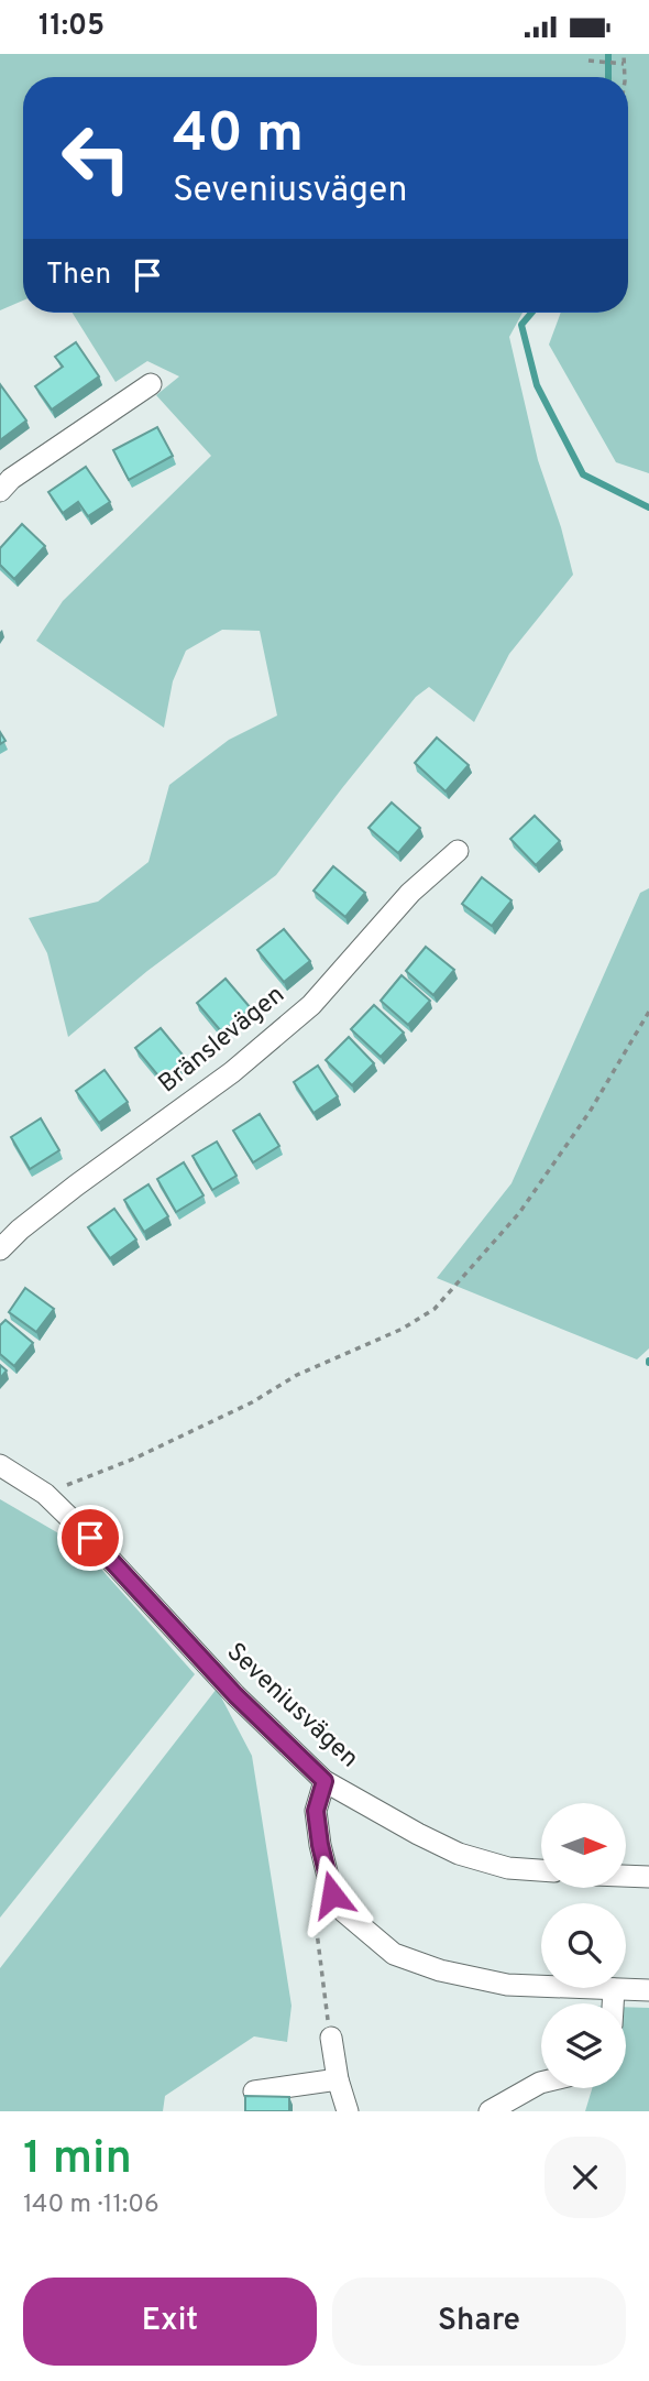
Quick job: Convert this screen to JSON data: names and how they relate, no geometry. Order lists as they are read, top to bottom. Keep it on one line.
{"streets":{"street":["Bränslevägen","Seveniusvägen"]},"north":"right","page":{"status":"11:05","turn":["40 m","Seveniusvägen"],"then":"Then","heading":["1 min","140 m · 11:06"],"buttons":["Exit","Share"]}}
